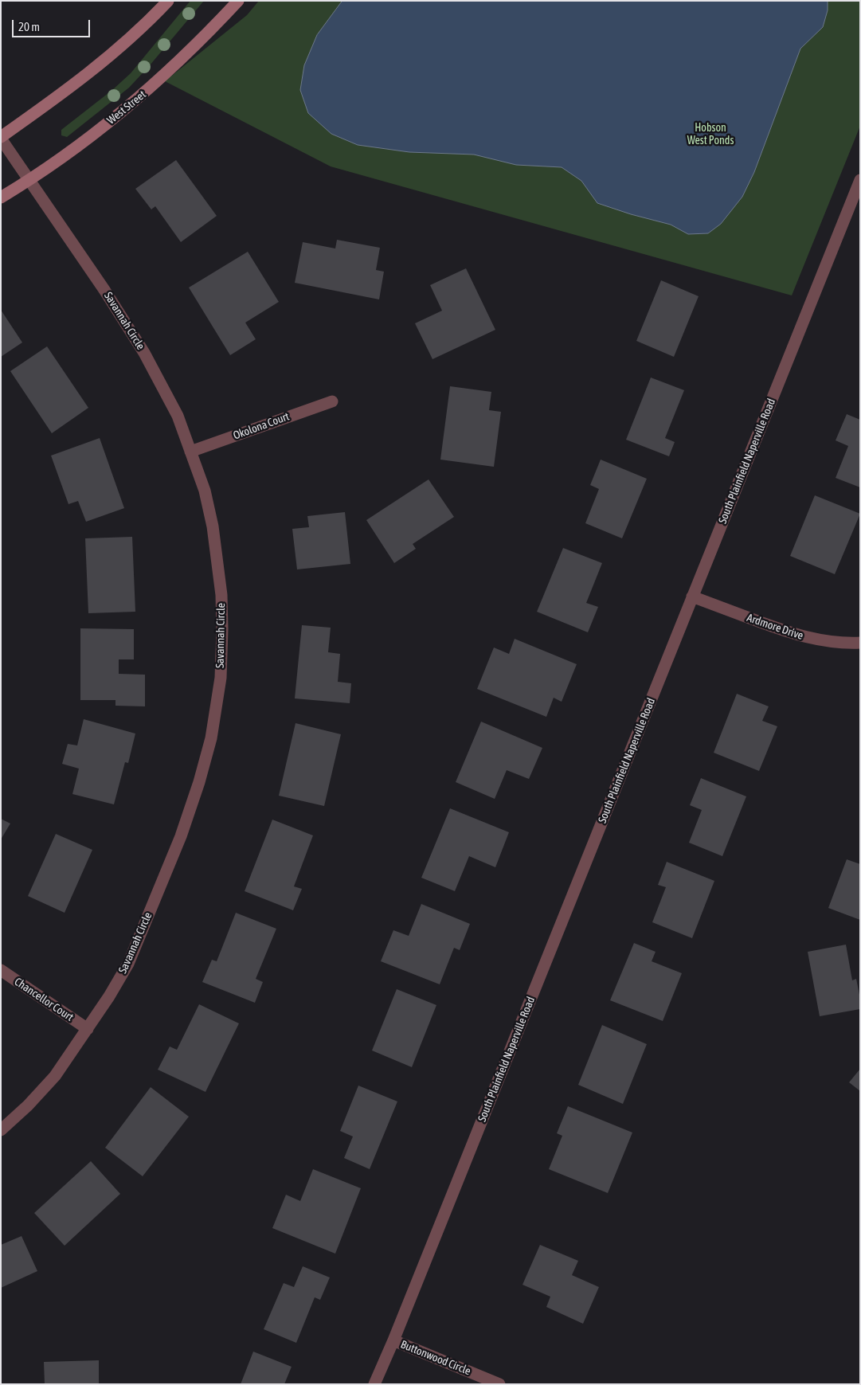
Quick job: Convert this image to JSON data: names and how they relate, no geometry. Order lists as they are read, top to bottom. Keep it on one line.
{"streets":{"street":["West Street","Savannah Circle","Okolona Court","South Plainfield Naperville Road","Ardmore Drive","Chancellor Court","Buttonwood Circle"]},"crossings":[["West Street","Savannah Circle"],["Savannah Circle","Okolona Court"],["Savannah Circle","Chancellor Court"],["South Plainfield Naperville Road","Ardmore Drive"],["South Plainfield Naperville Road","Buttonwood Circle"]],"parks":["Hobson West Ponds"],"scale_bar":"20 m"}
